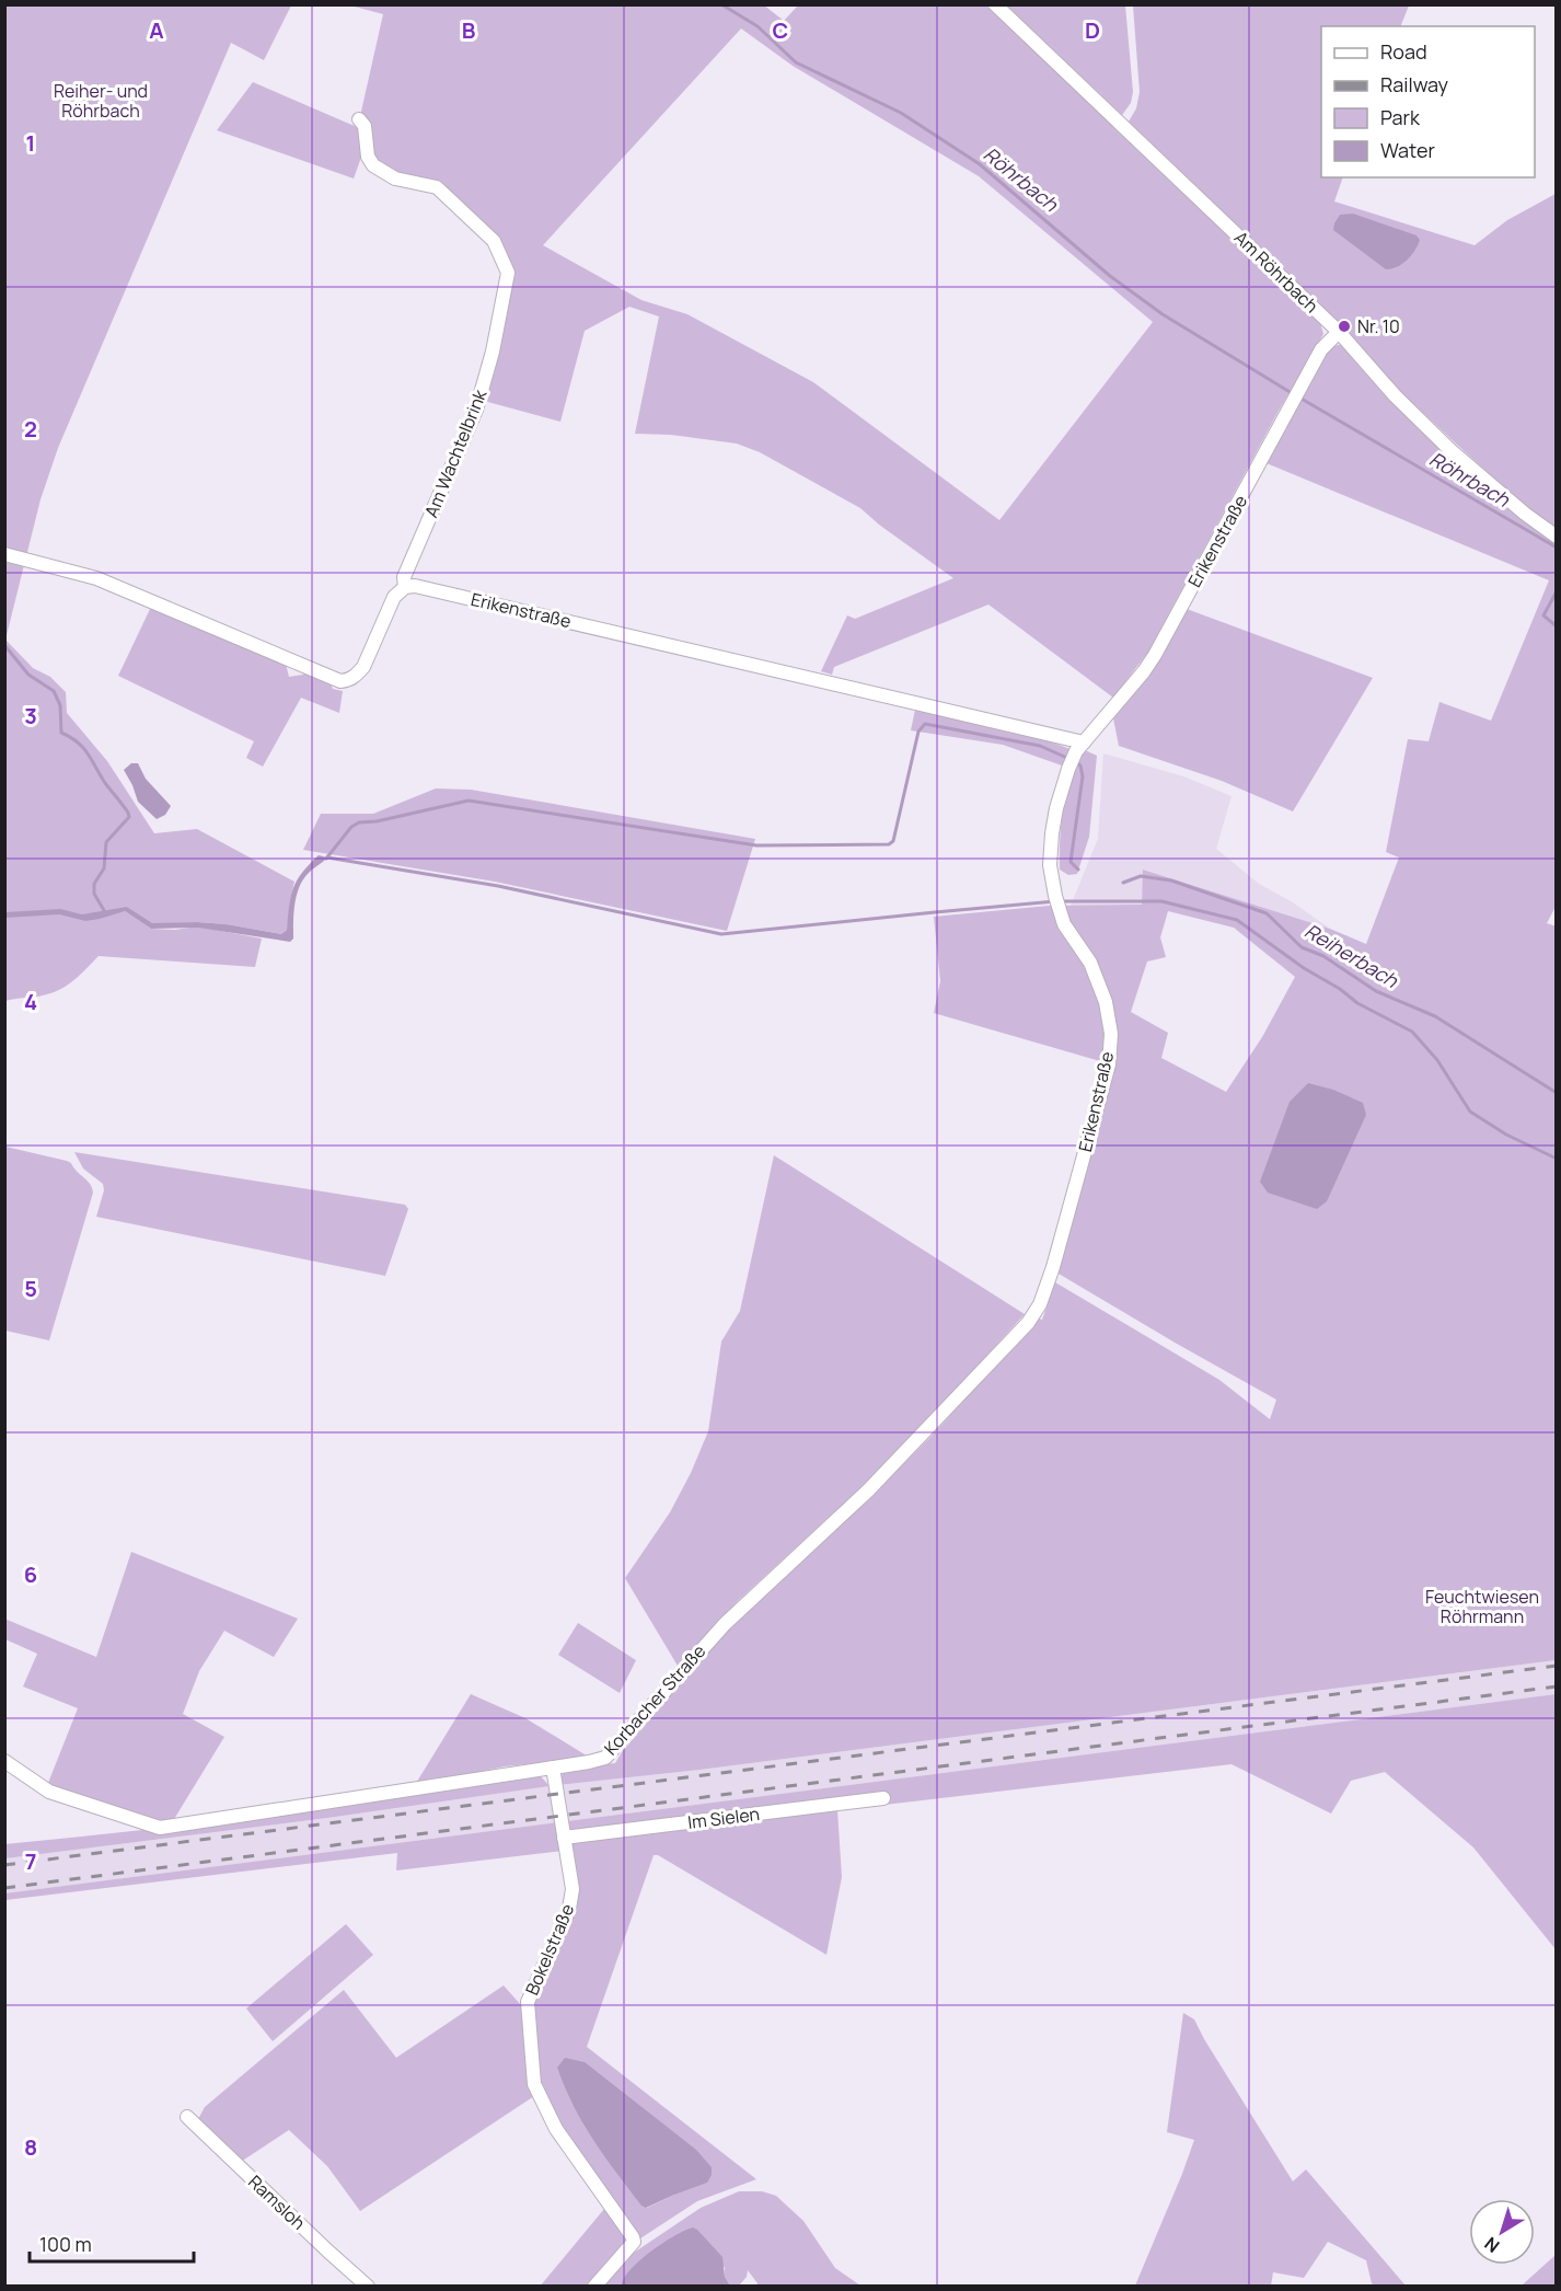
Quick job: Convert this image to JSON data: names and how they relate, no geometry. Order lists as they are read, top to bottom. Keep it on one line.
{"streets":{"street":["Am Röhrbach","Am Wachtelbrink","Erikenstraße","Korbacher Straße","Im Sielen","Bokelstraße","Ramsloh"]},"crossings":[["Am Röhrbach","Erikenstraße"],["Am Wachtelbrink","Erikenstraße"],["Erikenstraße","Korbacher Straße"],["Korbacher Straße","Bokelstraße"],["Im Sielen","Bokelstraße"]],"water":["Röhrbach","Reiherbach"],"parks":["Reiher- und Röhrbach","Feuchtwiesen Röhrmann"],"places":["Nr. 10"],"legend":["Road","Railway","Park","Water"],"scale_bar":"100 m","north":"bottom left","grid":{"columns":["A","B","C","D"],"rows":["1","2","3","4","5","6","7","8"]}}
